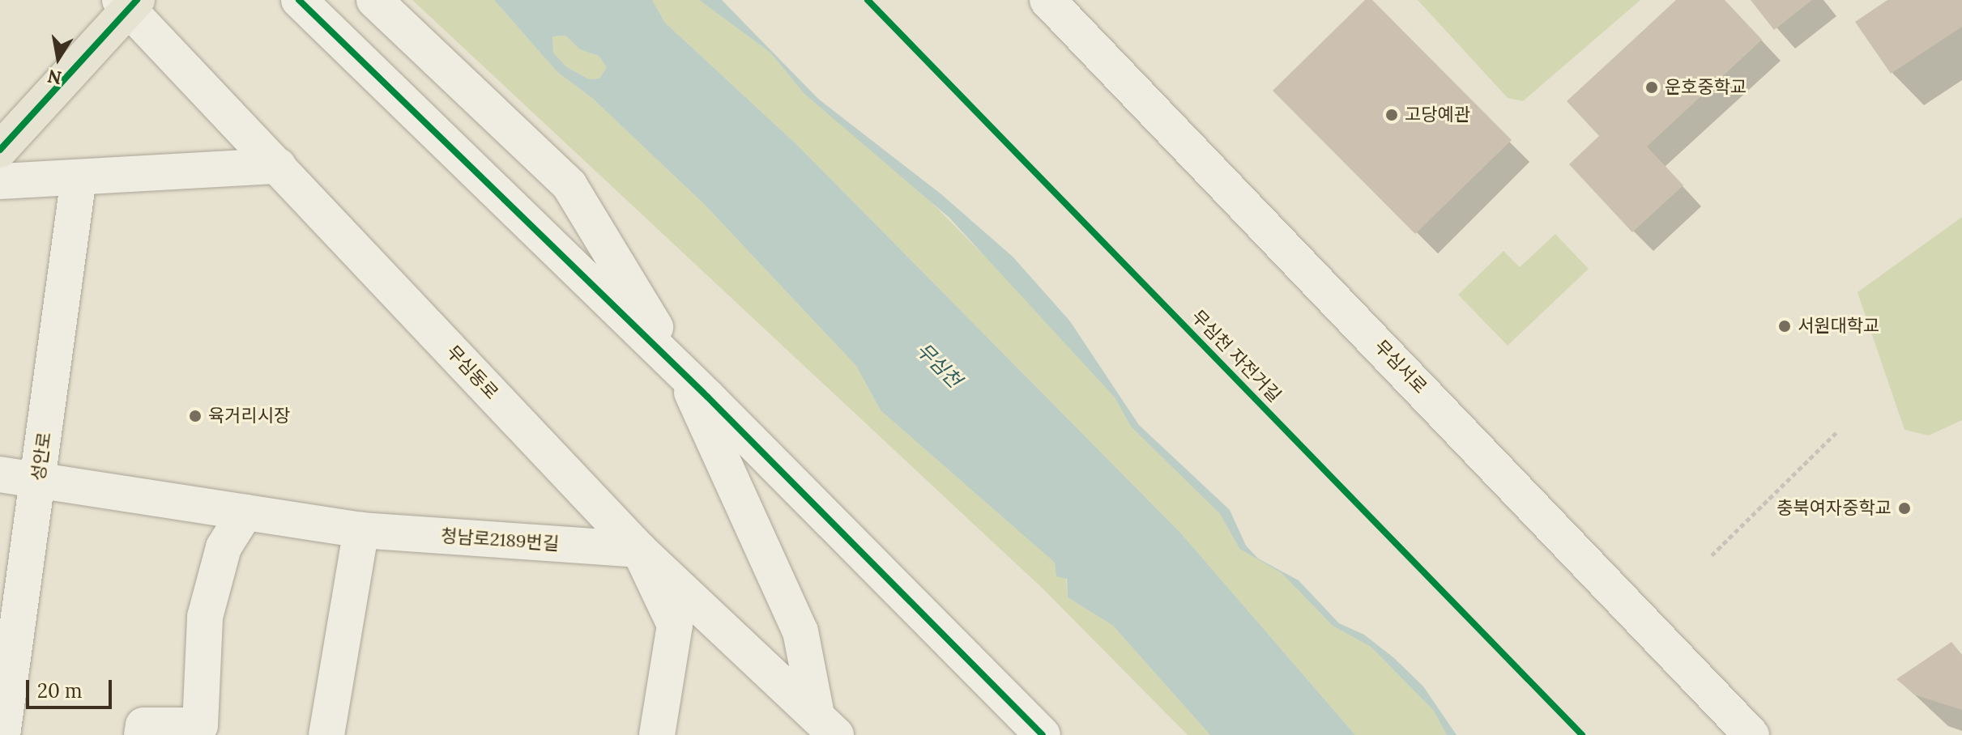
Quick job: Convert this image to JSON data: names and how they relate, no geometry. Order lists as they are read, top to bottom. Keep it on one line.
{"streets":{"street":["무심서로","무심동로","성안로","청남로2189번길"],"cycle path":["무심천 자전거길"]},"crossings":[["무심동로","청남로2189번길"],["성안로","청남로2189번길"]],"water":["무심천"],"places":["운호중학교","고당예관","서원대학교","육거리시장","충북여자중학교"],"scale_bar":"20 m","north":"bottom"}
